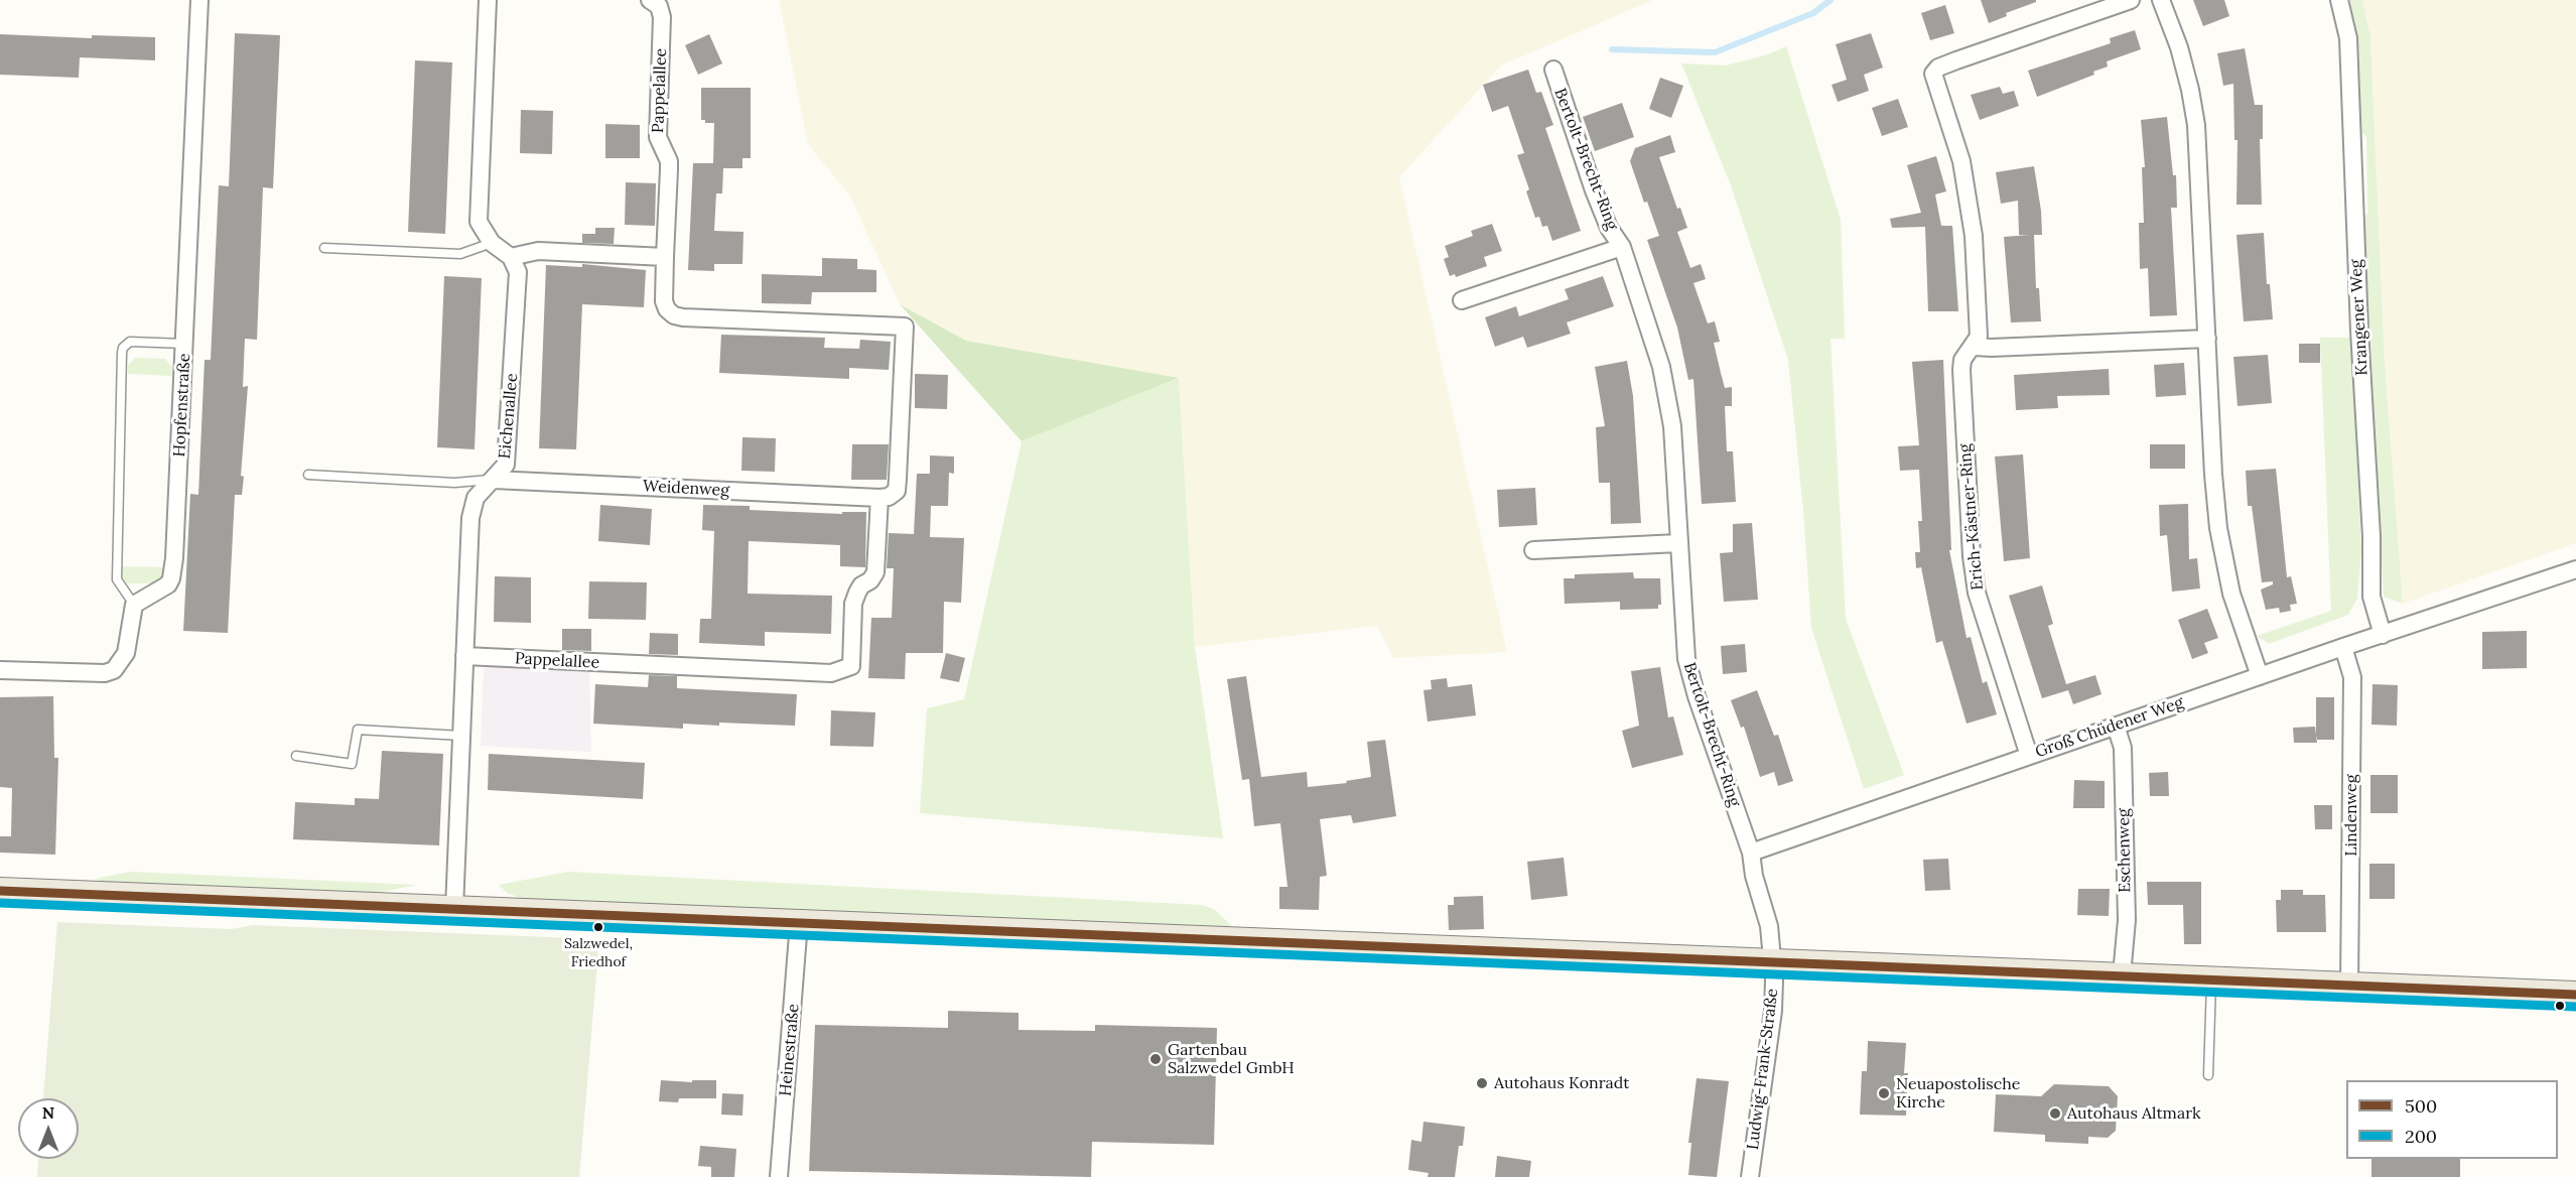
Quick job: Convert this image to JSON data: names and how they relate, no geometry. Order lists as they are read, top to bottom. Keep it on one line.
{"streets":{"street":["Pappelallee","Bertolt-Brecht-Ring","Krangener Weg","Hopfenstraße","Eichenallee","Weidenweg","Erich-Kästner-Ring","Groß Chüdener Weg","Lindenweg","Eschenweg","Heinestraße","Ludwig-Frank-Straße"]},"crossings":[["Pappelallee","Eichenallee"],["Pappelallee","Weidenweg"],["Bertolt-Brecht-Ring","Groß Chüdener Weg"],["Krangener Weg","Groß Chüdener Weg"],["Eichenallee","Weidenweg"],["Erich-Kästner-Ring","Groß Chüdener Weg"],["Groß Chüdener Weg","Lindenweg"],["Groß Chüdener Weg","Eschenweg"]],"places":["Salzwedel, Friedhof","Gartenbau Salzwedel GmbH","Autohaus Konradt","Neuapostolische Kirche","Autohaus Altmark"],"lines":["transit line 500","transit line 200"],"legend":["500","200"],"north":"top"}
